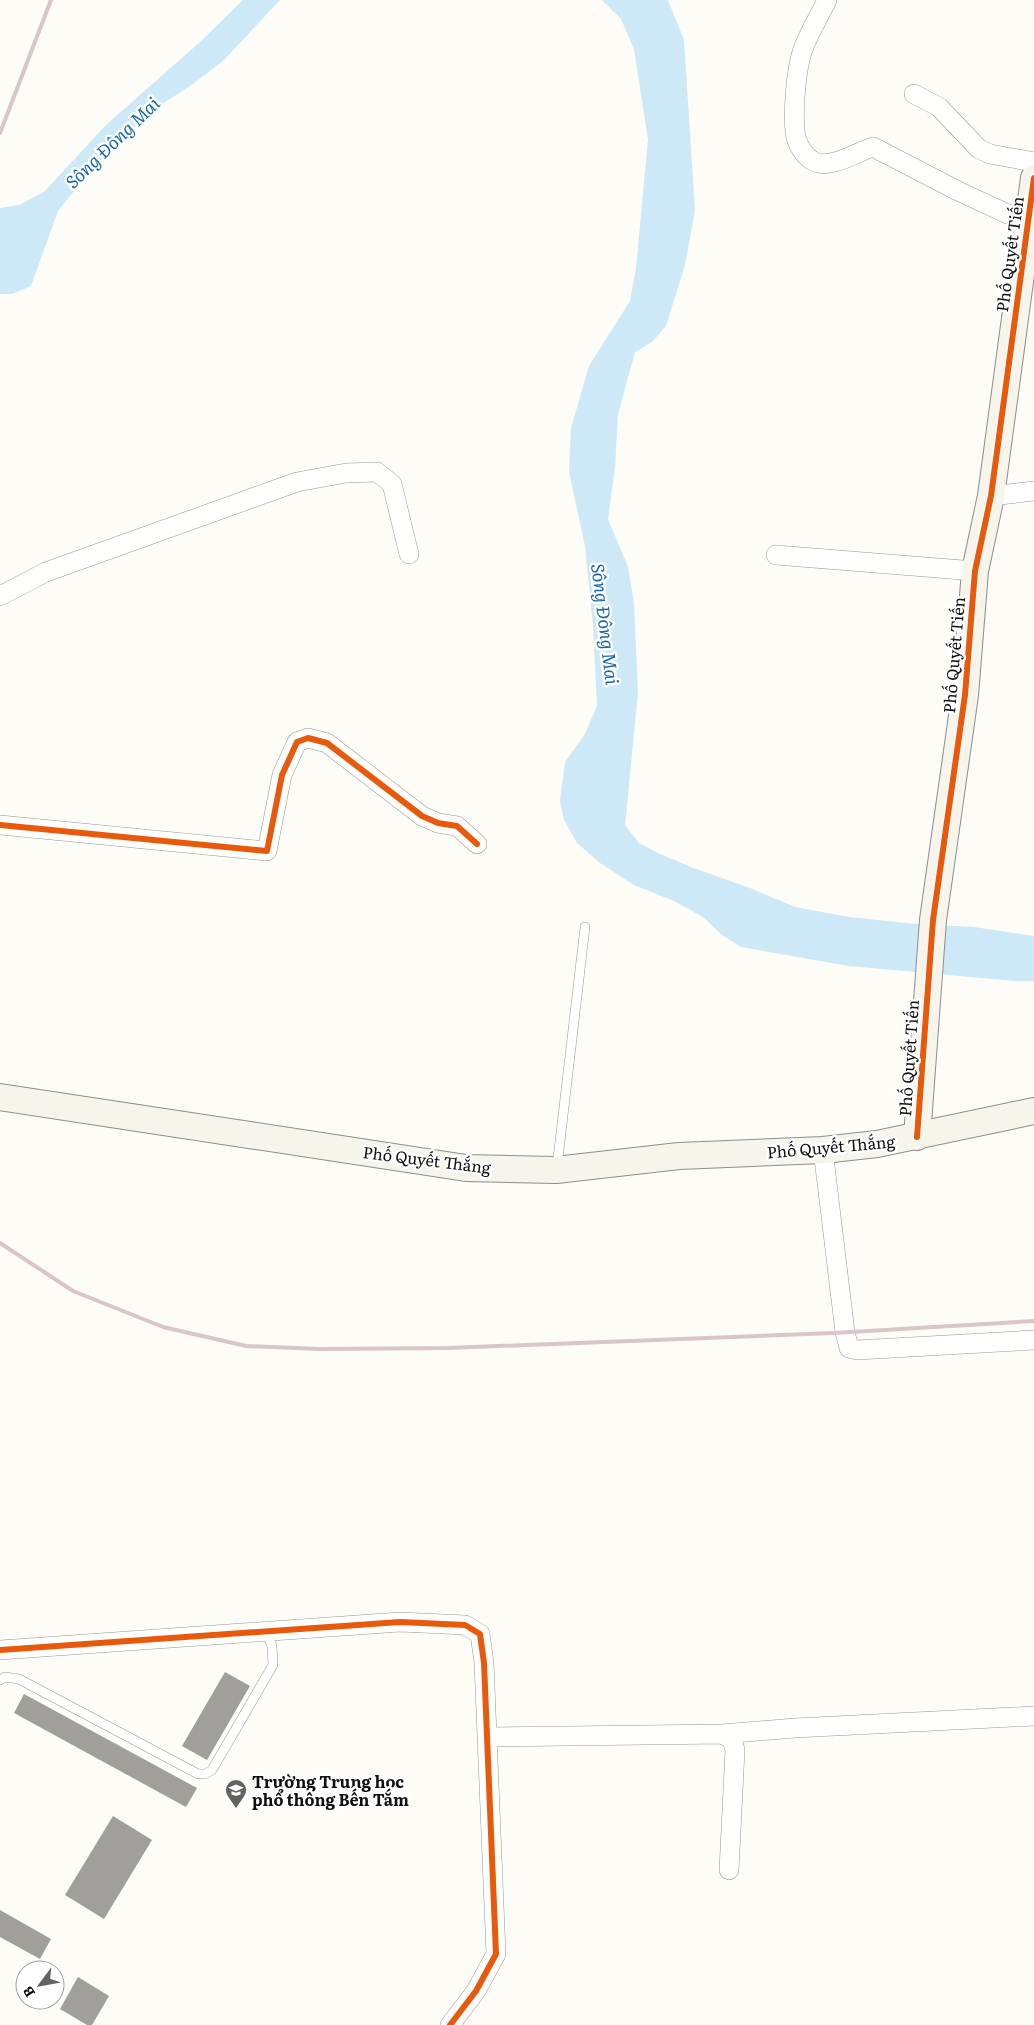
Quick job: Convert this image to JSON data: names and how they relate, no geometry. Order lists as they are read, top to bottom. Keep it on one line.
{"streets":{"main road":["Phố Quyết Tiến","Phố Quyết Thắng"]},"crossings":[["Phố Quyết Tiến","Phố Quyết Thắng"]],"water":["Sông Đông Mai"],"places":{"school or university":["Trường Trung học phổ thông Bến Tắm"]},"north":"bottom left"}
